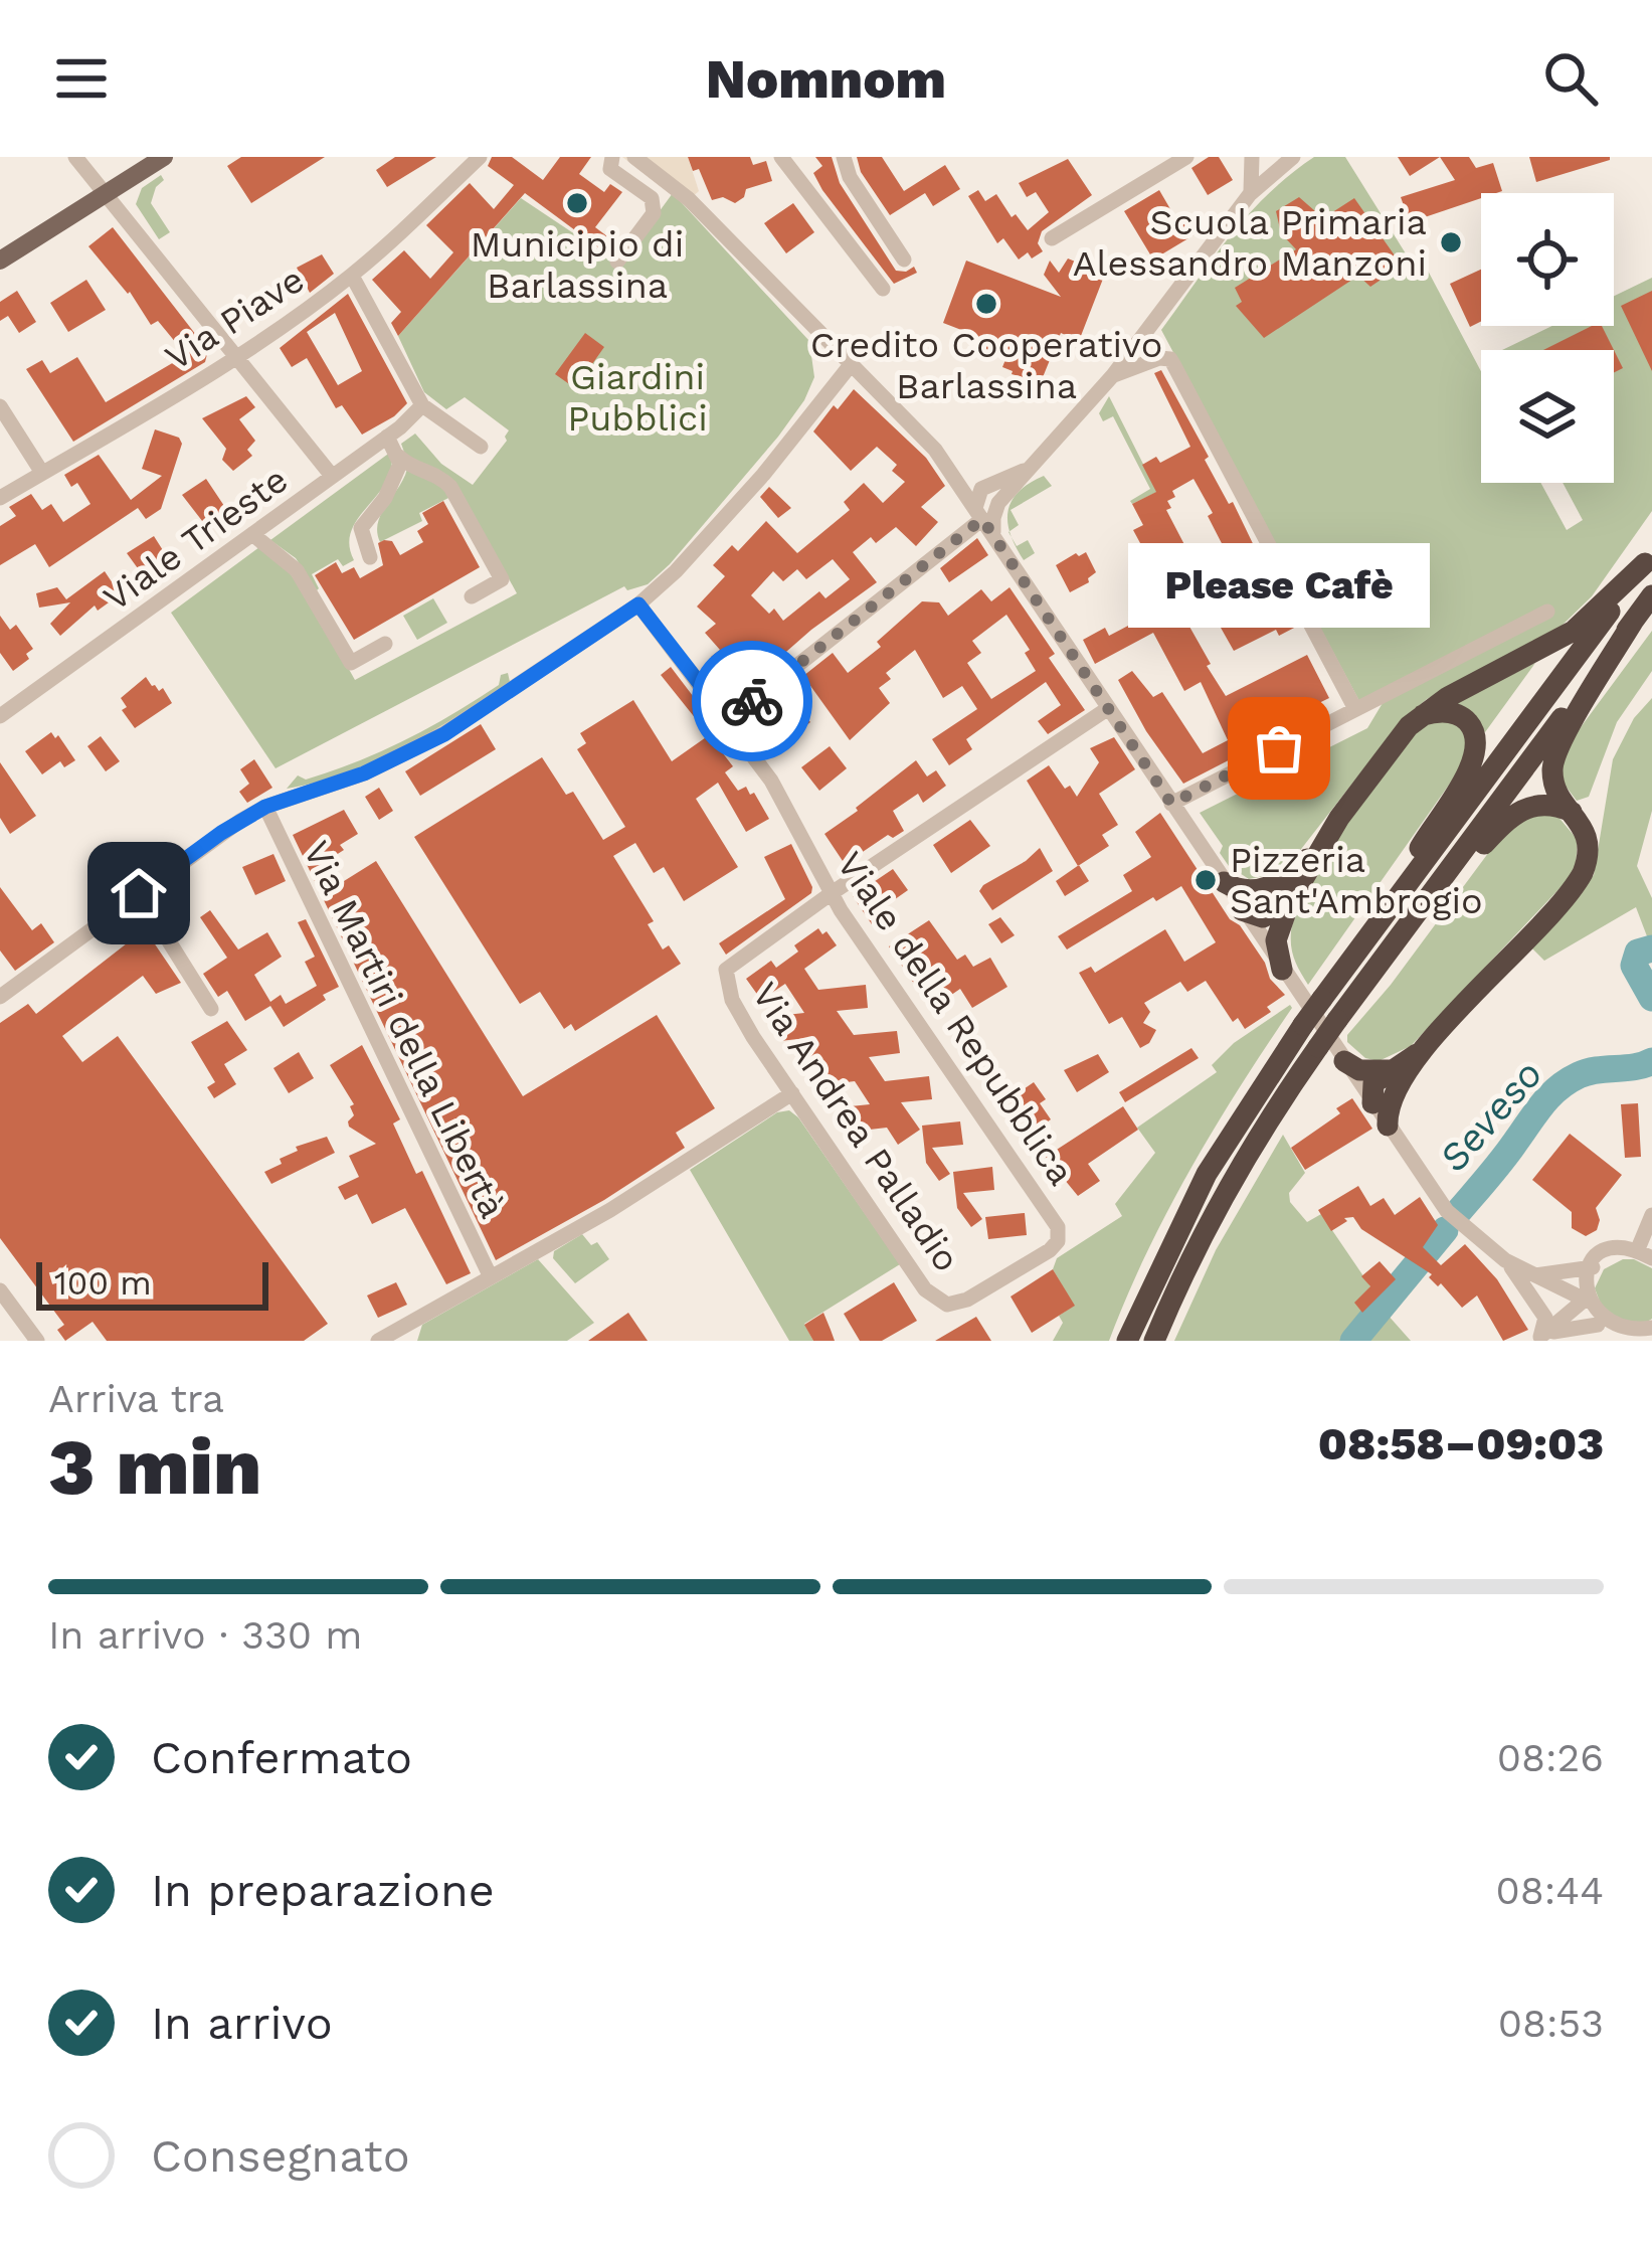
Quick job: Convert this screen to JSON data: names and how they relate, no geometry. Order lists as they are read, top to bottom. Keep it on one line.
{"streets":{"street":["Via Piave","Viale Trieste","Viale della Repubblica","Via Martiri della Libertà","Via Andrea Palladio"]},"crossings":[["Viale della Repubblica","Via Andrea Palladio"]],"water":["Seveso"],"parks":["Giardini Pubblici"],"places":["Municipio di Barlassina","Scuola Primaria Alessandro Manzoni","Credito Cooperativo Barlassina","Please Cafè","Pizzeria Sant'Ambrogio"],"scale_bar":"100 m","page":{"header":"Nomnom","bubble":"Please Cafè","scale":"100 m","heading":["3 min","Arriva tra","08:58–09:03"],"bar":"In arrivo · 330 m","list":[["Confermato","08:26"],["In preparazione","08:44"],["In arrivo","08:53"],"Consegnato"]}}
